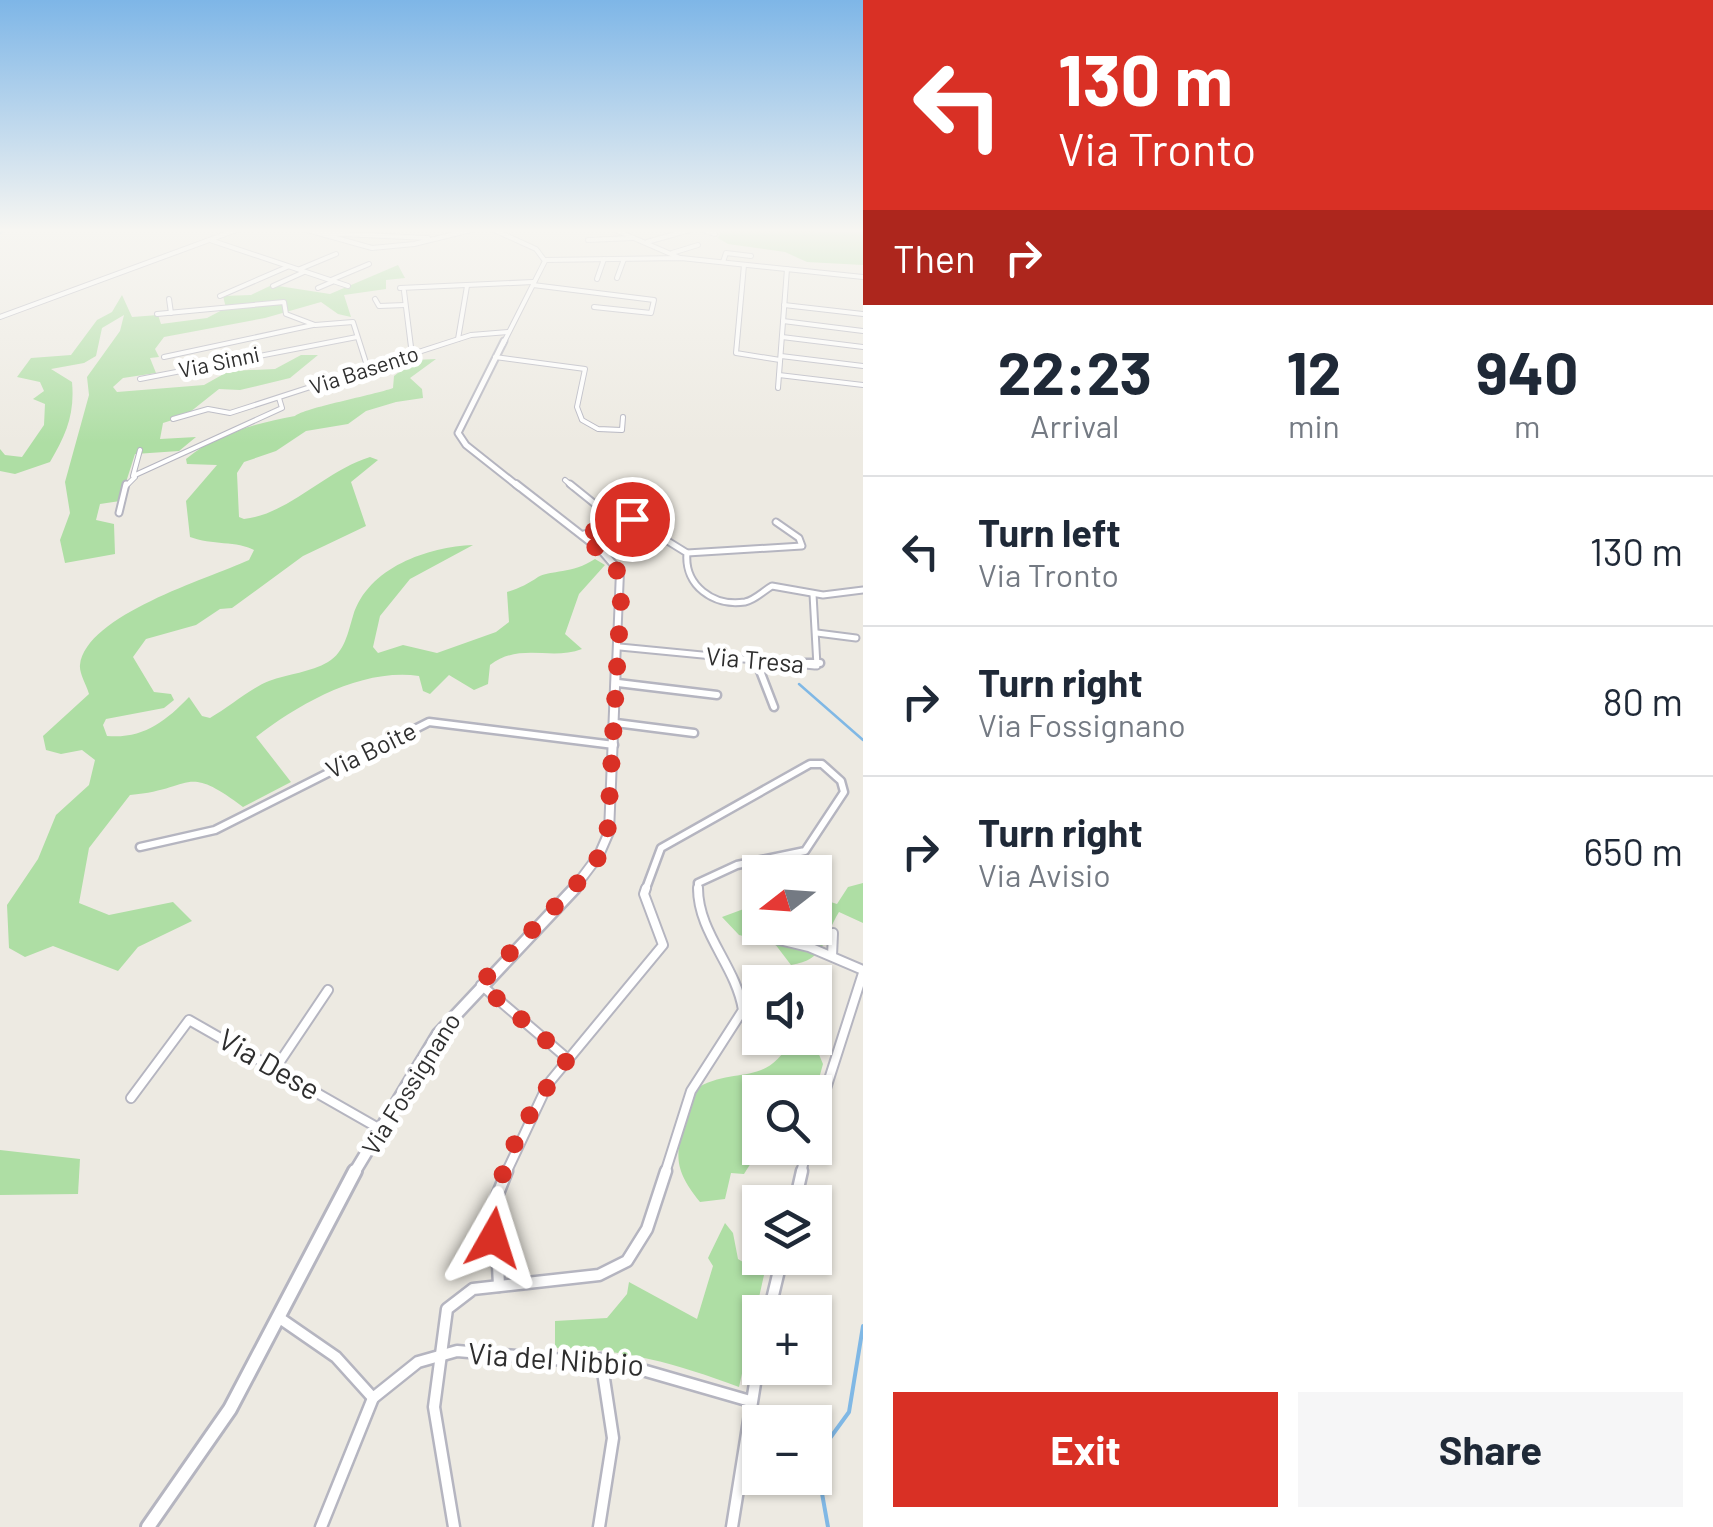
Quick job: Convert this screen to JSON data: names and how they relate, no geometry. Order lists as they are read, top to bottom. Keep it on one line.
{"streets":{"street":["Via Sinni","Via Basento","Via Tresa","Via Boite","Via Dese","Via Fossignano","Via del Nibbio"]},"crossings":[["Via Basento","Via Fossignano"],["Via Tresa","Via Fossignano"],["Via Boite","Via Fossignano"],["Via Dese","Via Fossignano"]],"north":"left","page":{"turn":["130 m","Via Tronto"],"then":"Then","eta":["22:23","Arrival","12","min","940","m"],"list":[{"name":"Turn left","note":"Via Tronto","value":"130 m"},{"name":"Turn right","note":"Via Fossignano","value":"80 m"},{"name":"Turn right","note":"Via Avisio","value":"650 m"}],"map_buttons":["+","−"],"buttons":["Exit","Share"]}}
